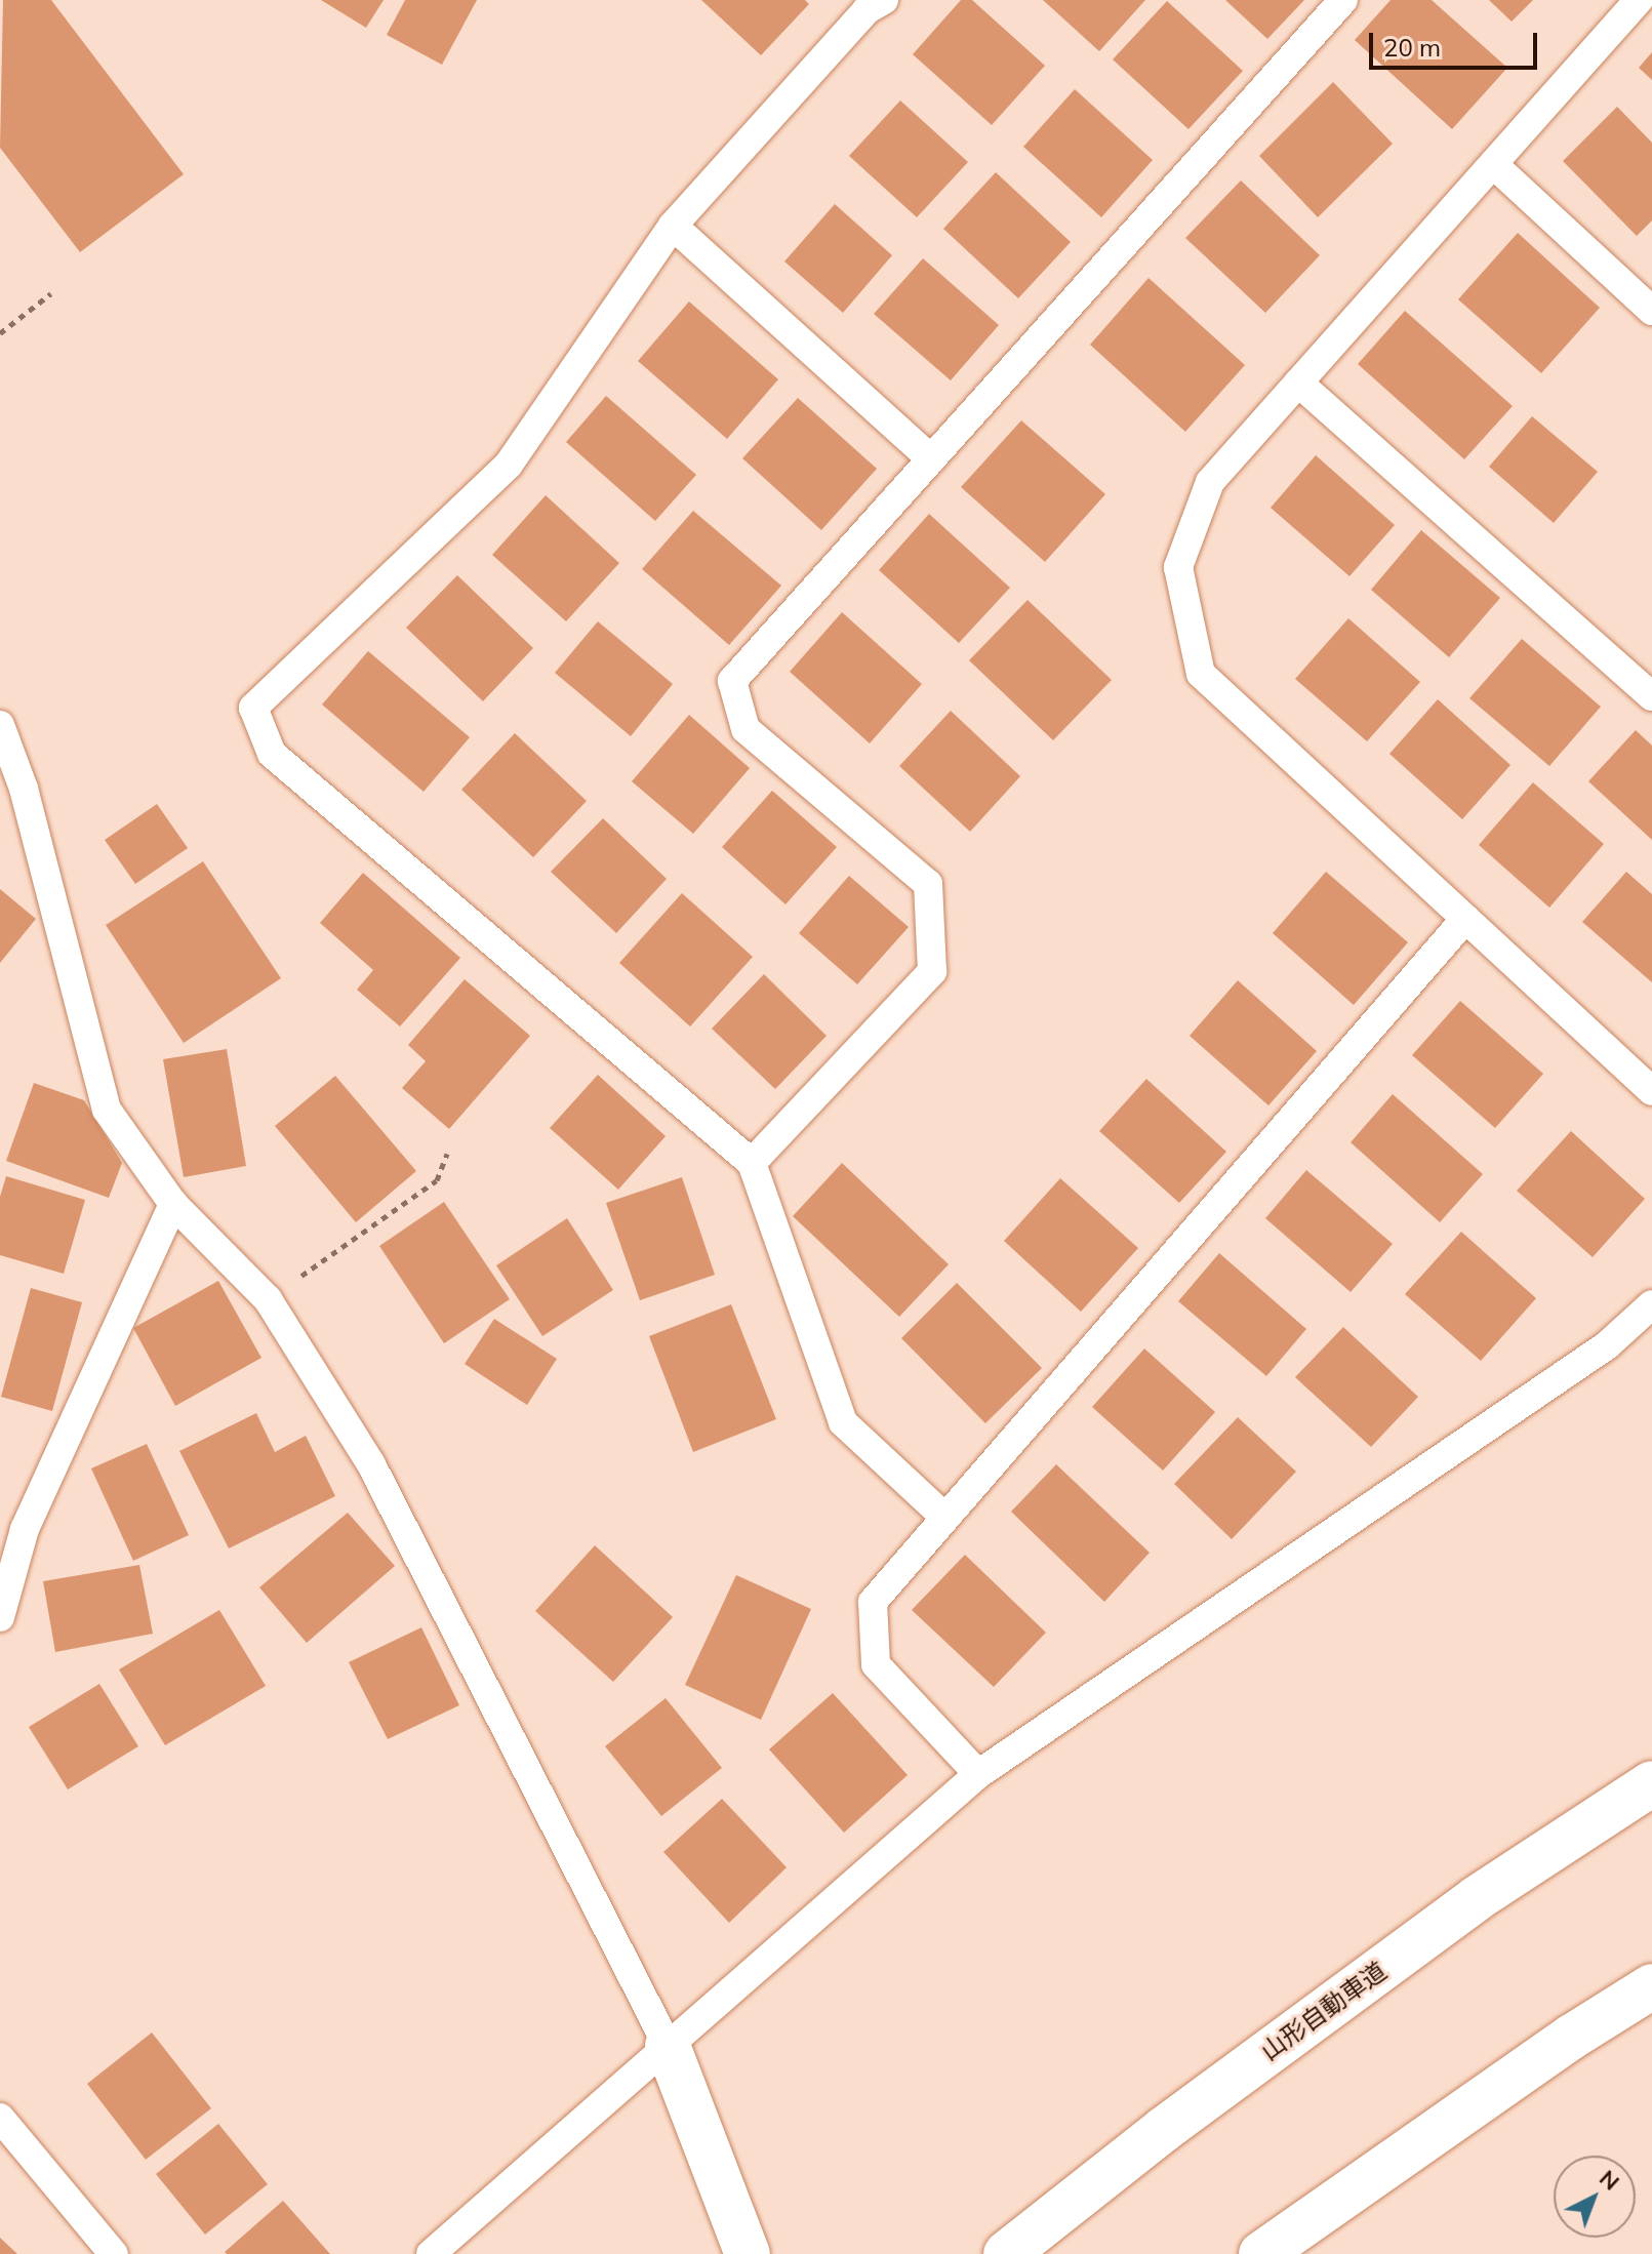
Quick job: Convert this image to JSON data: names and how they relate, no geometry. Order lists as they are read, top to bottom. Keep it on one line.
{"streets":{"main road":["山形自動車道"]},"scale_bar":"20 m","north":"top right"}
